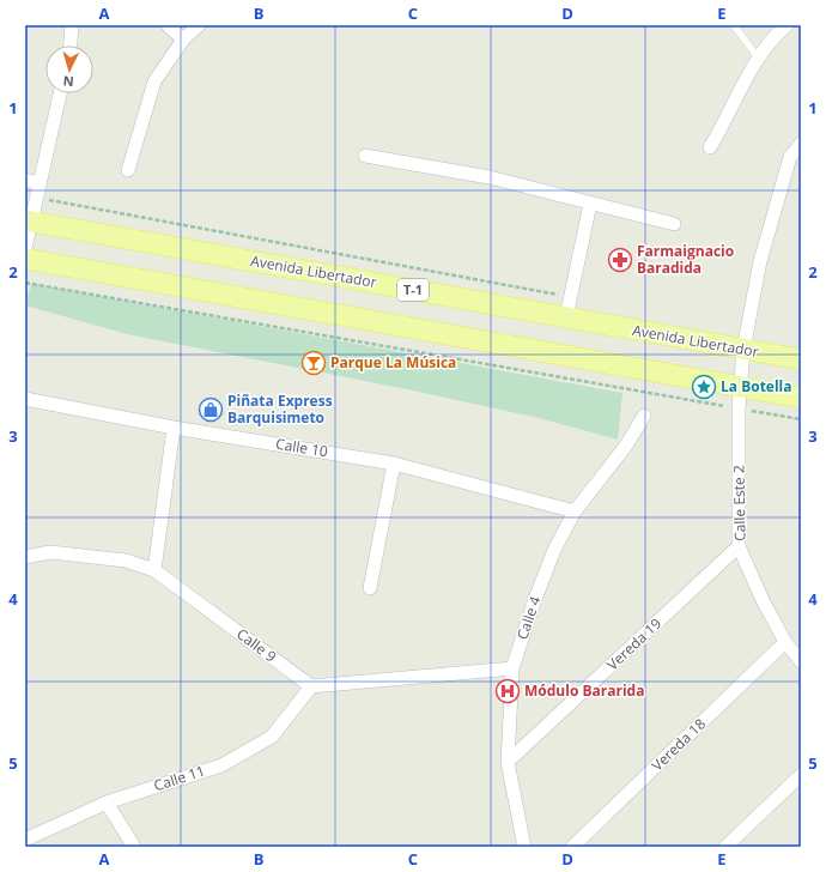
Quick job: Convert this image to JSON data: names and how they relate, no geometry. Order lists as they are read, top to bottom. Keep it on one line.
{"streets":{"main road":["Avenida Libertador","T-1"],"street":["Calle 10","Calle Este 2","Calle 4","Vereda 19","Calle 9","Vereda 18","Calle 11"]},"crossings":[["Avenida Libertador","Calle Este 2"],["Calle 10","Calle 4"],["Calle Este 2","Vereda 19"],["Calle Este 2","Vereda 18"],["Calle 4","Vereda 19"],["Calle 9","Calle 11"]],"places":{"pharmacy":["Farmaignacio Baradida"],"bar":["Parque La Música"],"place":["La Botella"],"shop":["Piñata Express Barquisimeto"],"hospital":["Módulo Bararida"]},"north":"bottom","grid":{"columns":["A","B","C","D","E"],"rows":["1","2","3","4","5"]}}
